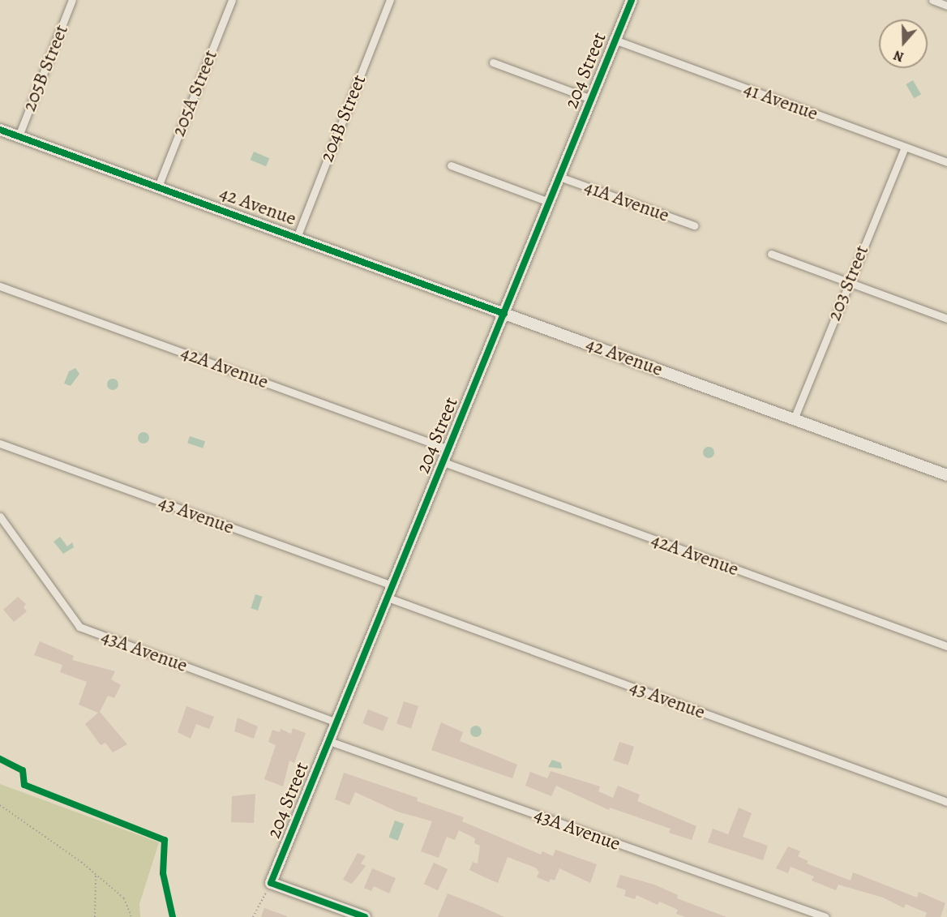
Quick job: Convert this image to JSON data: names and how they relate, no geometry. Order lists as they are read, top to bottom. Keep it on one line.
{"streets":{"street":["205B Street","204 Street","205A Street","41 Avenue","204B Street","41A Avenue","42 Avenue","203 Street","42A Avenue","43 Avenue","43A Avenue"]},"crossings":[["205B Street","42 Avenue"],["204 Street","41 Avenue"],["204 Street","41A Avenue"],["204 Street","42 Avenue"],["204 Street","42A Avenue"],["204 Street","43 Avenue"],["204 Street","43A Avenue"],["205A Street","42 Avenue"],["41 Avenue","203 Street"],["204B Street","42 Avenue"],["42 Avenue","203 Street"]],"north":"bottom"}
